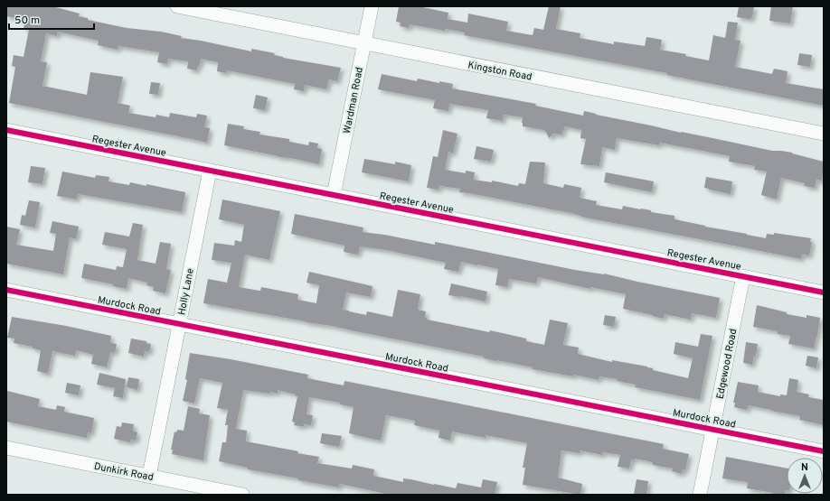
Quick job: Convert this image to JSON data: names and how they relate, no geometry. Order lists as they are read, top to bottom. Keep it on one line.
{"streets":{"street":["Kingston Road","Wardman Road","Regester Avenue","Holly Lane","Murdock Road","Edgewood Road","Dunkirk Road"]},"crossings":[["Kingston Road","Wardman Road"],["Wardman Road","Regester Avenue"],["Regester Avenue","Holly Lane"],["Regester Avenue","Edgewood Road"],["Holly Lane","Murdock Road"],["Holly Lane","Dunkirk Road"],["Murdock Road","Edgewood Road"]],"scale_bar":"50 m","north":"top"}
